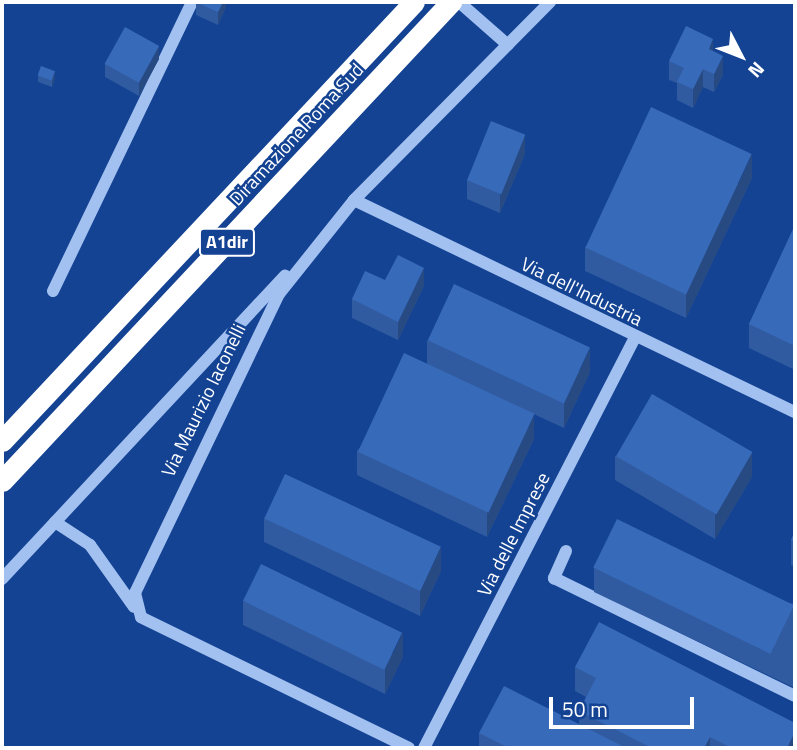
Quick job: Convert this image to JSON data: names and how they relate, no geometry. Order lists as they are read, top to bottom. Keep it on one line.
{"streets":{"highway":["Diramazione Roma Sud","A1dir"],"street":["Via dell'Industria","Via Maurizio Iaconelli","Via delle Imprese"]},"crossings":[["Via dell'Industria","Via Maurizio Iaconelli"],["Via dell'Industria","Via delle Imprese"]],"scale_bar":"50 m","north":"bottom right"}
